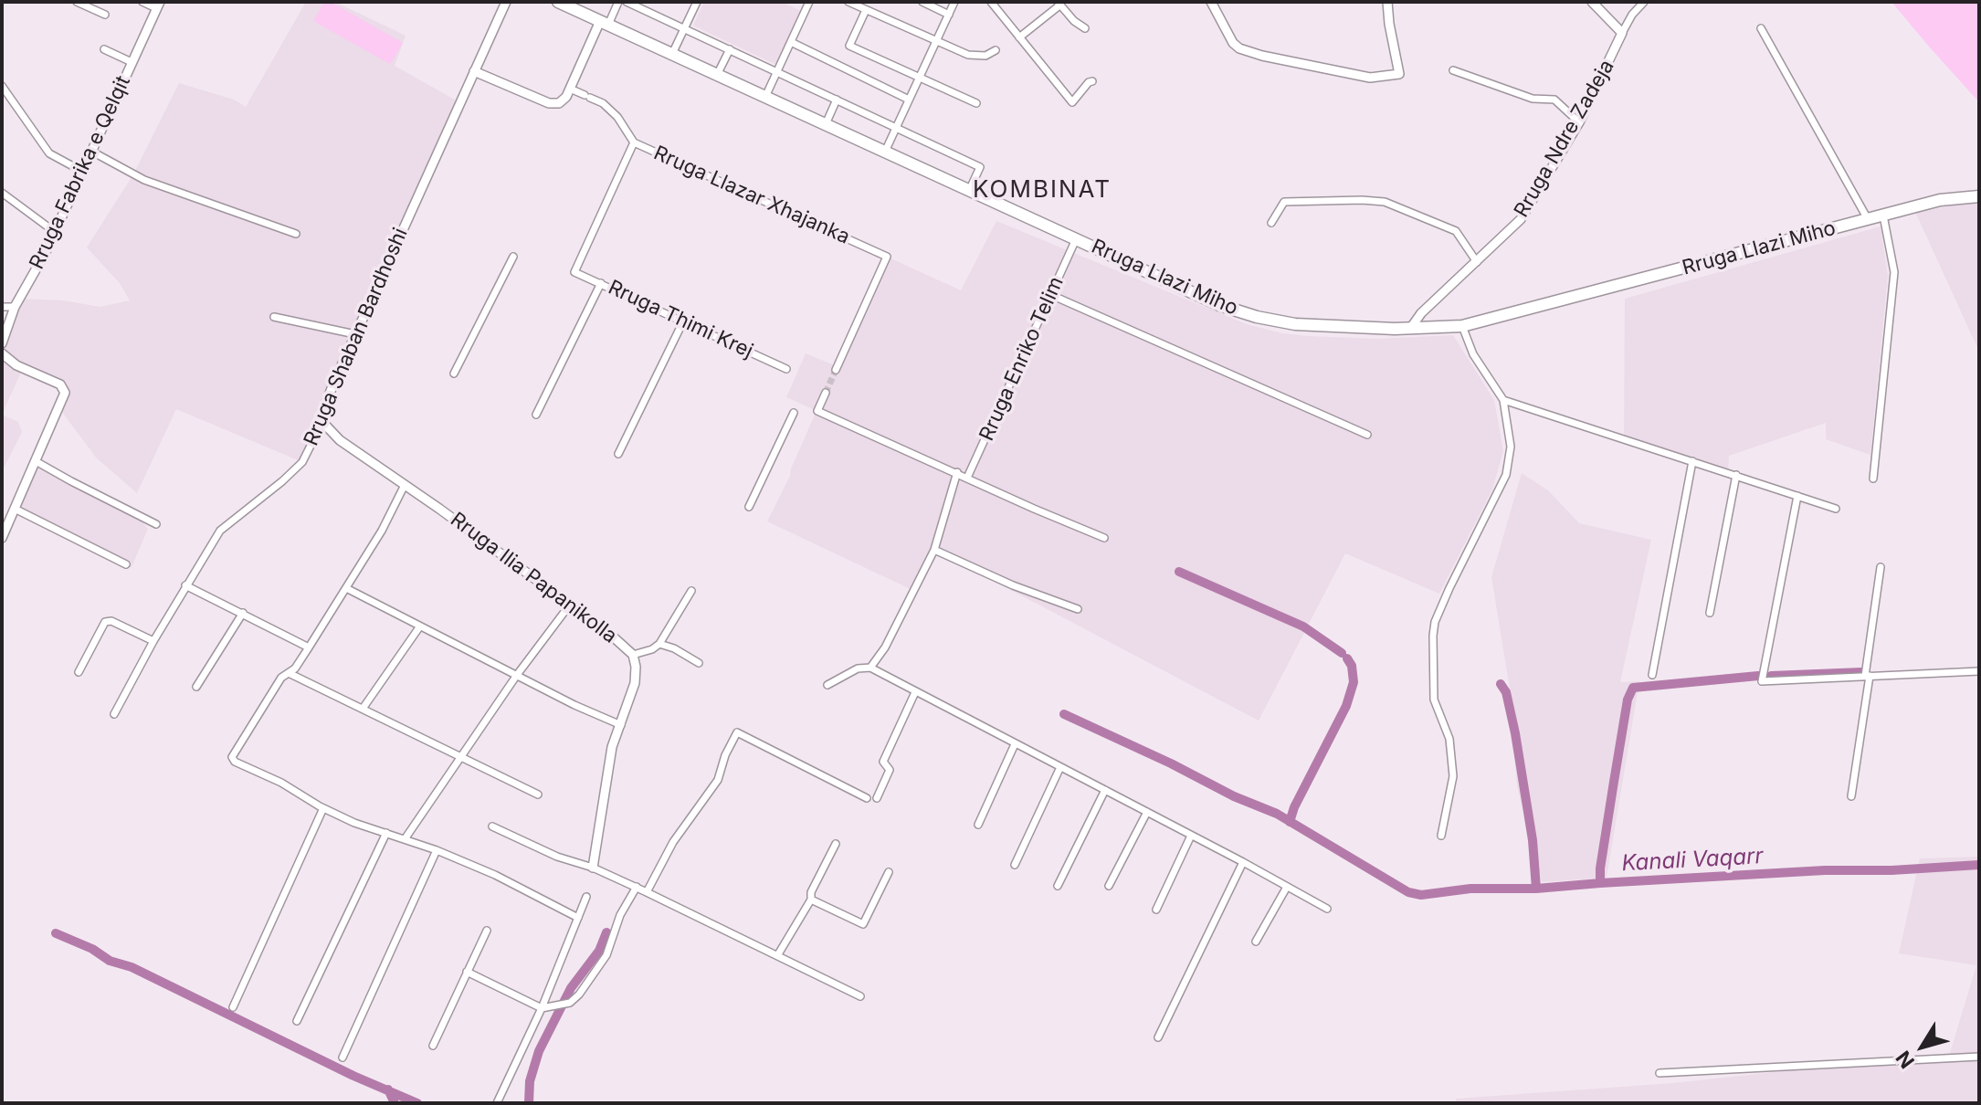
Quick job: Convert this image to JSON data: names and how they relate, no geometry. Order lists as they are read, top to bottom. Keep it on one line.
{"streets":{"main road":["Rruga Llazi Miho"],"street":["Rruga Ndre Zadeja","Rruga Fabrika e Qelqit","Rruga Llazar Xhajanka","Rruga Thimi Krej","Rruga Shaban Bardhoshi","Rruga Enriko Telim","Rruga Ilia Papanikolla"]},"crossings":[["Rruga Ndre Zadeja","Rruga Llazi Miho"],["Rruga Llazar Xhajanka","Rruga Thimi Krej"],["Rruga Llazi Miho","Rruga Enriko Telim"],["Rruga Shaban Bardhoshi","Rruga Ilia Papanikolla"]],"districts":["KOMBINAT"],"water":["Kanali Vaqarr"],"north":"bottom left"}
